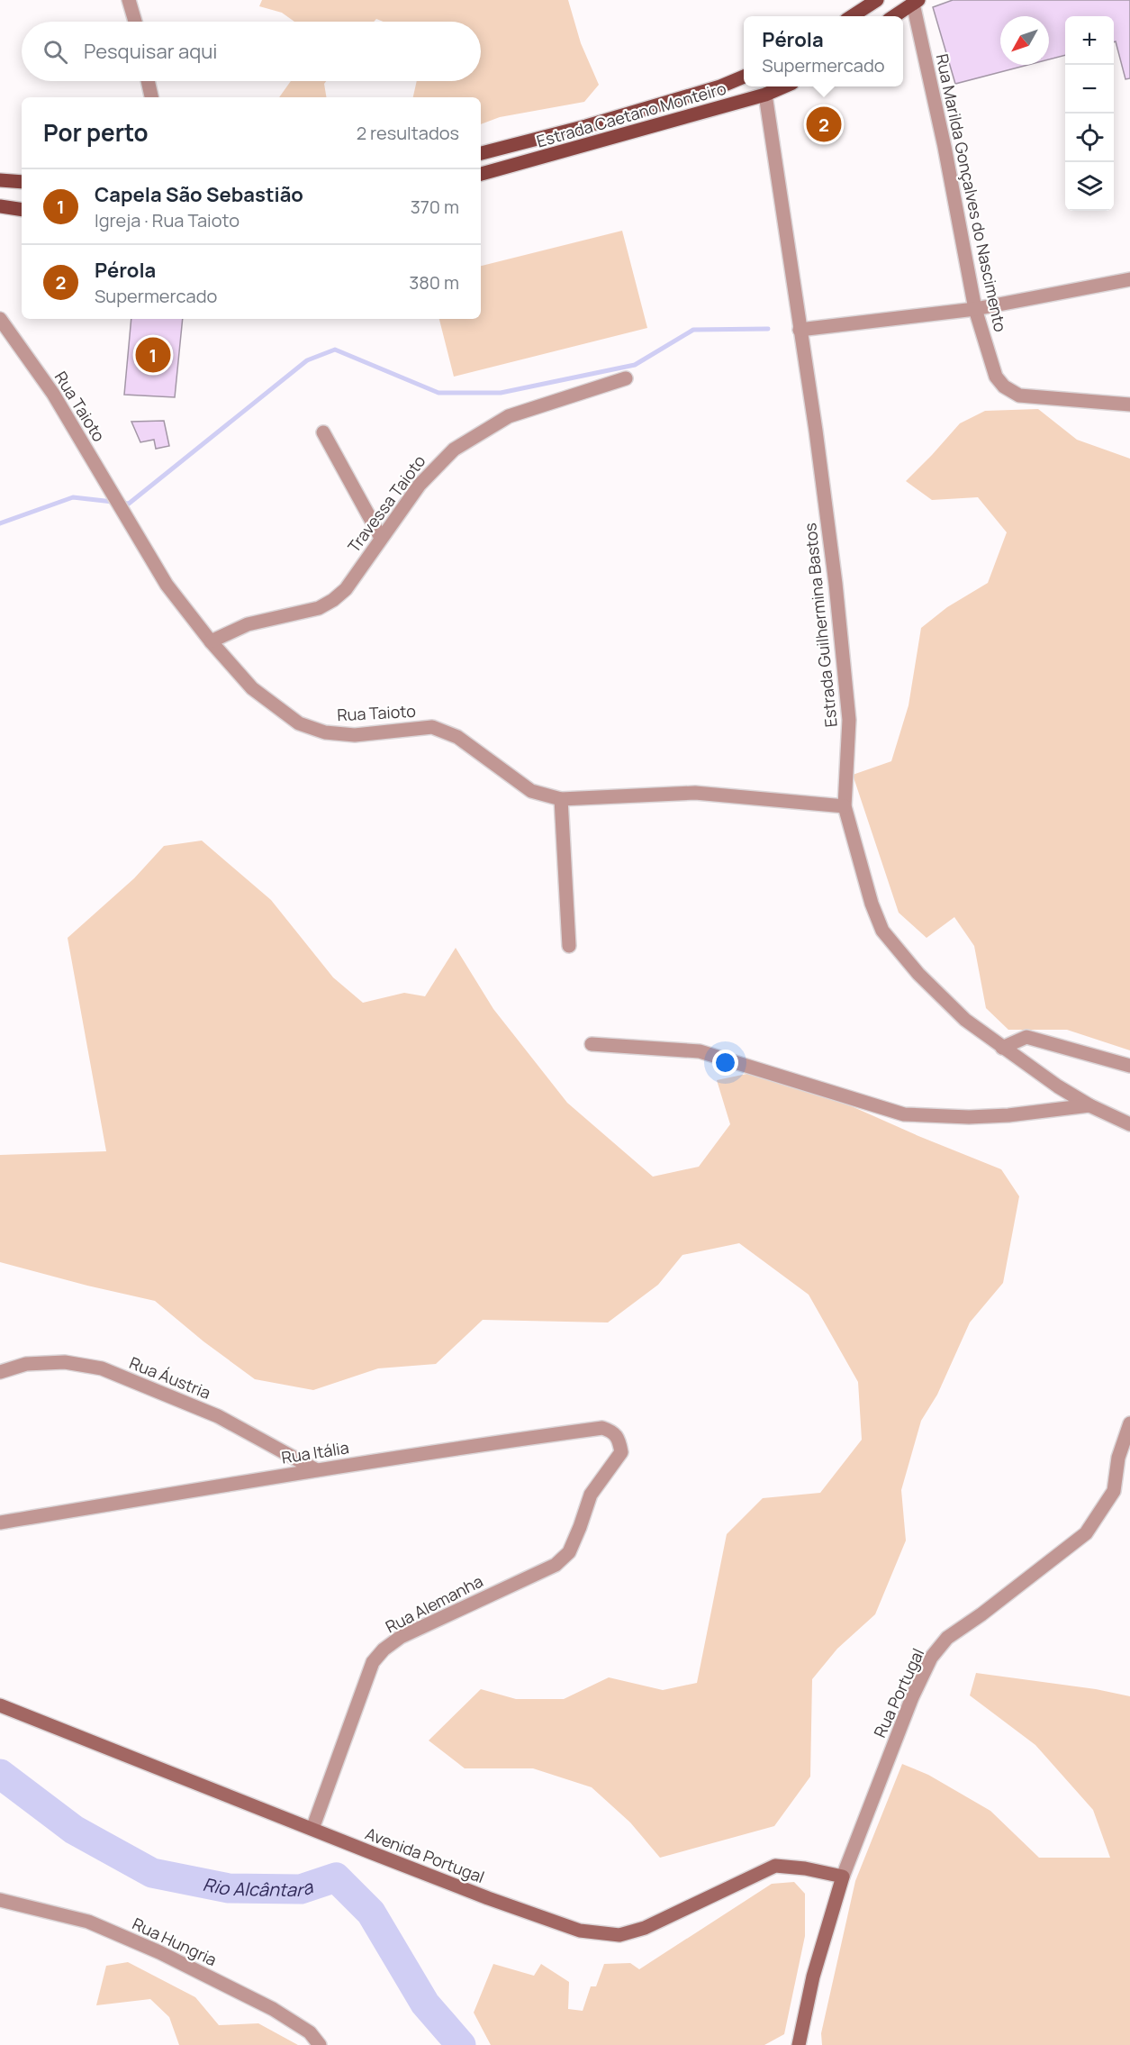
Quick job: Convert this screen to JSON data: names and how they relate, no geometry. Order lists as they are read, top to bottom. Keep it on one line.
{"streets":{"main road":["Estrada Caetano Monteiro"],"street":["Rua Marilda Gonçalves do Nascimento","Rua Taioto","Travessa Taioto","Estrada Guilhermina Bastos","Rua Áustria","Rua Itália","Rua Alemanha","Rua Portugal","Avenida Portugal","Rua Hungria"]},"crossings":[["Estrada Caetano Monteiro","Estrada Guilhermina Bastos"],["Rua Taioto","Travessa Taioto"],["Rua Taioto","Estrada Guilhermina Bastos"],["Rua Áustria","Rua Itália"],["Rua Itália","Rua Alemanha"],["Rua Alemanha","Avenida Portugal"],["Rua Portugal","Avenida Portugal"]],"water":["Rio Alcântara"],"north":"bottom left","page":{"map_buttons":["+","−"],"popup":["Pérola","Supermercado"],"search":"Pesquisar aqui","heading":["Por perto","2 resultados"],"pins":["2","1"],"list":[{"mark":"1","name":"Capela São Sebastião","note":"Igreja · Rua Taioto","value":"370 m"},{"mark":"2","name":"Pérola","note":"Supermercado","value":"380 m"}]}}
